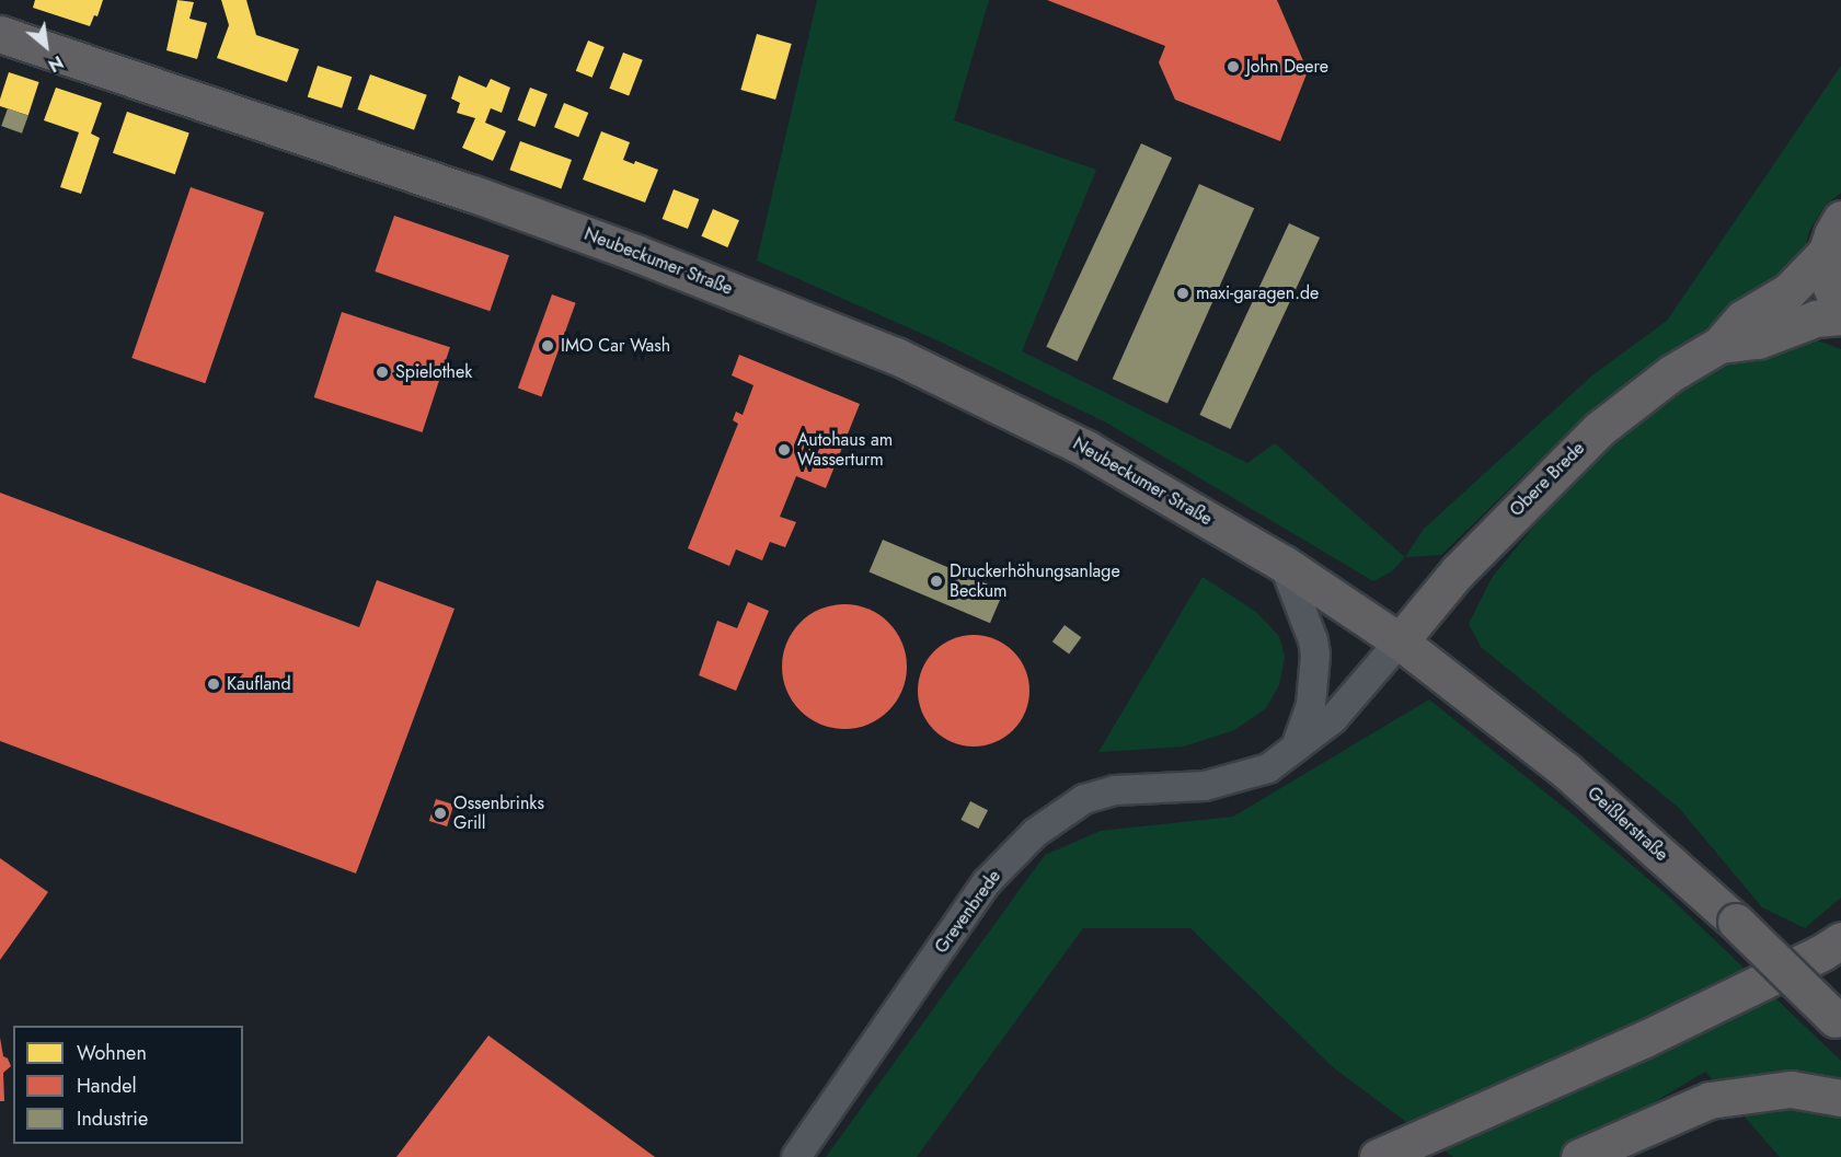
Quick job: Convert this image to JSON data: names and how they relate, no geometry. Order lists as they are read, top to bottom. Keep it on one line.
{"streets":{"main road":["Neubeckumer Straße","Obere Brede","Geißlerstraße"],"street":["Grevenbrede"]},"crossings":[["Neubeckumer Straße","Obere Brede"],["Neubeckumer Straße","Geißlerstraße"],["Neubeckumer Straße","Grevenbrede"],["Obere Brede","Geißlerstraße"],["Obere Brede","Grevenbrede"],["Geißlerstraße","Grevenbrede"]],"places":["John Deere","maxi-garagen.de","IMO Car Wash","Spielothek","Autohaus am Wasserturm","Druckerhöhungsanlage Beckum","Kaufland","Ossenbrinks Grill"],"legend":["Wohnen","Handel","Industrie"],"north":"bottom right"}
